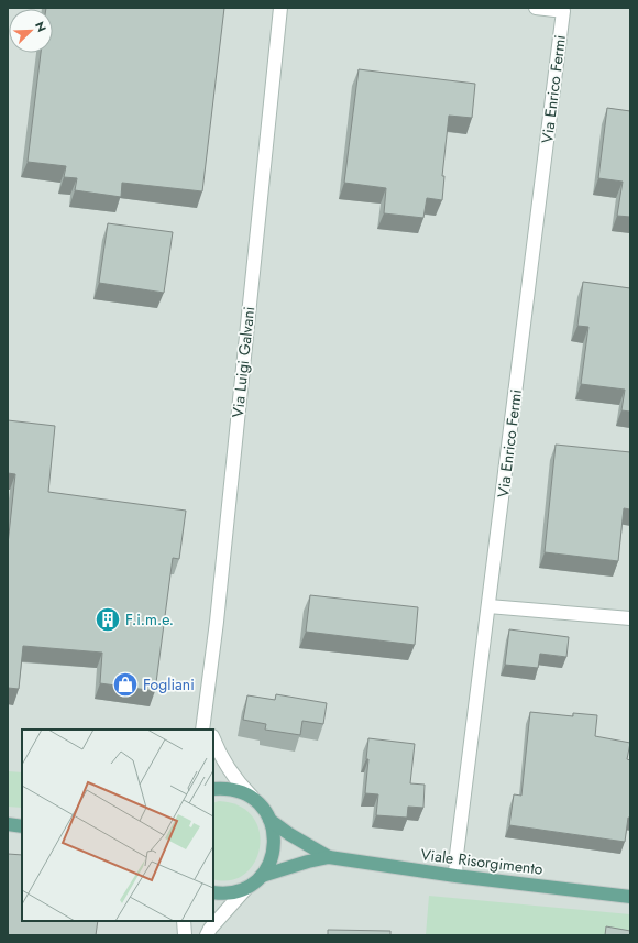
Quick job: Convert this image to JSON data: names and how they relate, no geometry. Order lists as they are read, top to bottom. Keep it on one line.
{"streets":{"main road":["Viale Risorgimento"],"street":["Via Enrico Fermi","Via Luigi Galvani"]},"crossings":[["Via Enrico Fermi","Viale Risorgimento"]],"places":{"building":["F.i.m.e."],"shop":["Fogliani"]},"north":"top right"}
